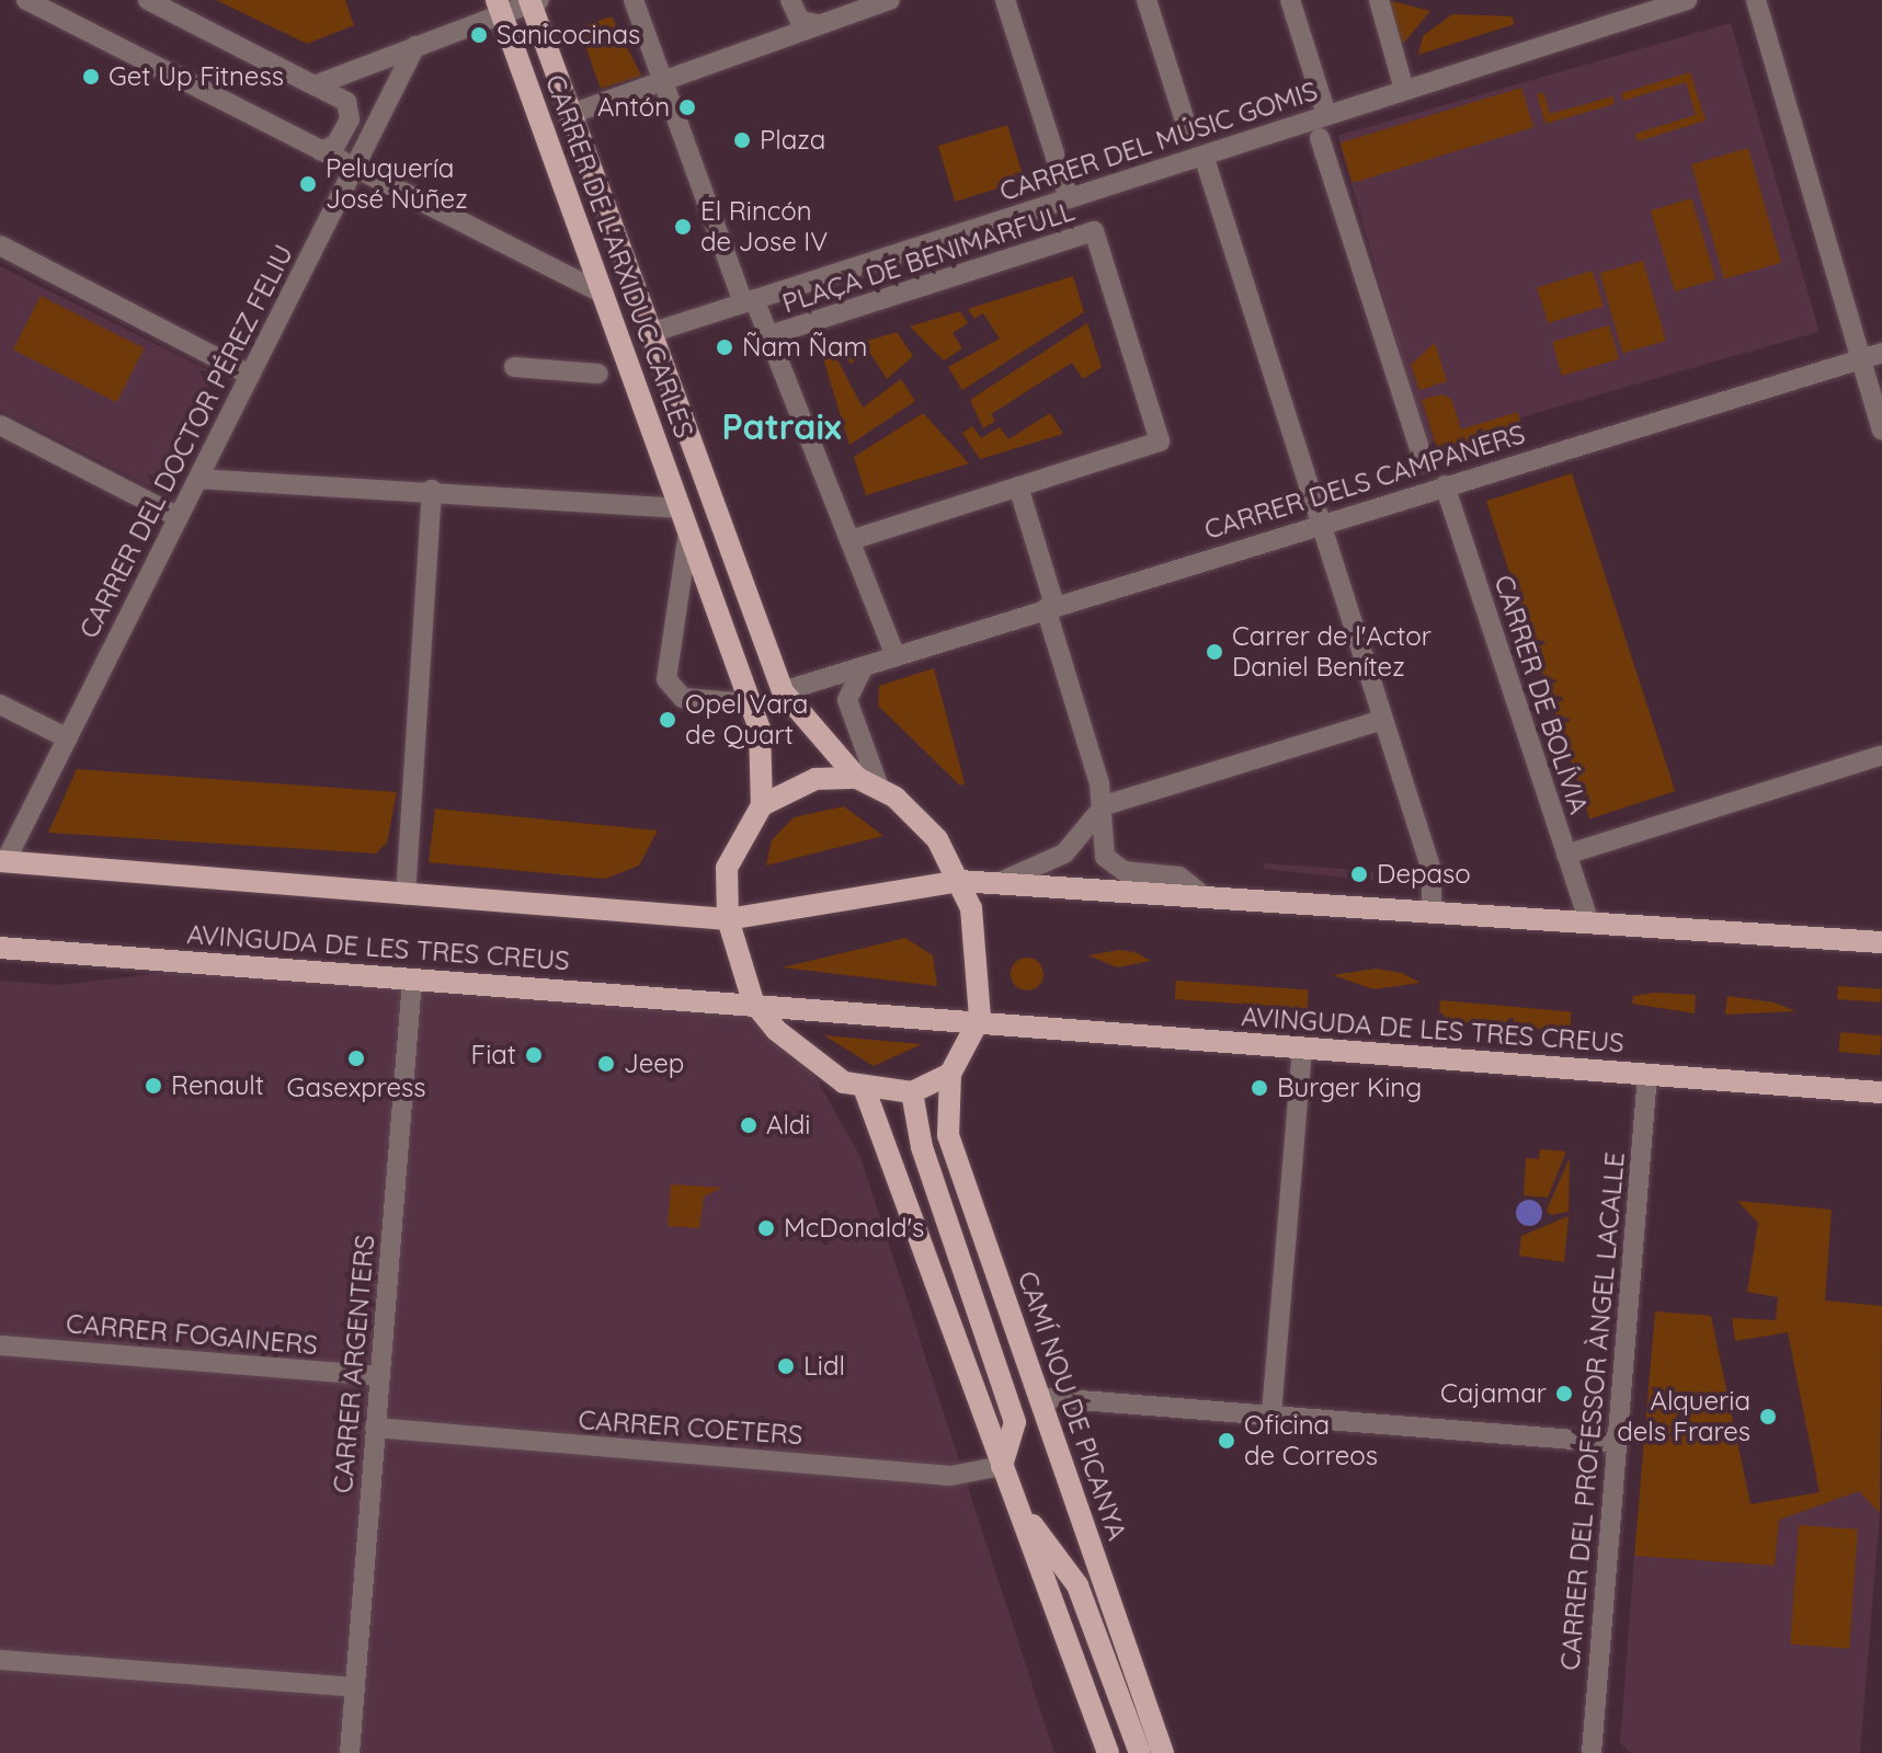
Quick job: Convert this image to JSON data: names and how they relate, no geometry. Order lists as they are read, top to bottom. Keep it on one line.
{"streets":{"main road":["CARRER DE L'ARXIDUC CARLES","AVINGUDA DE LES TRES CREUS","CAMÍ NOU DE PICANYA"],"street":["CARRER DEL MÚSIC GOMIS","PLAÇA DE BENIMARFULL","CARRER DEL DOCTOR PÉREZ FELIU","CARRER DELS CAMPANERS","CARRER DE BOLÍVIA","CARRER FOGAINERS","CARRER ARGENTERS","CARRER DEL PROFESSOR ÀNGEL LACALLE","CARRER COETERS"]},"crossings":[["CARRER DEL MÚSIC GOMIS","CARRER DE L'ARXIDUC CARLES"],["CARRER DEL MÚSIC GOMIS","PLAÇA DE BENIMARFULL"],["CARRER DE L'ARXIDUC CARLES","CARRER DELS CAMPANERS"],["PLAÇA DE BENIMARFULL","CARRER DELS CAMPANERS"],["CARRER DEL DOCTOR PÉREZ FELIU","AVINGUDA DE LES TRES CREUS"],["CARRER DELS CAMPANERS","CARRER DE BOLÍVIA"],["CARRER DE BOLÍVIA","AVINGUDA DE LES TRES CREUS"],["AVINGUDA DE LES TRES CREUS","CARRER ARGENTERS"],["AVINGUDA DE LES TRES CREUS","CARRER DEL PROFESSOR ÀNGEL LACALLE"],["CARRER FOGAINERS","CARRER ARGENTERS"],["CARRER ARGENTERS","CARRER COETERS"]],"districts":["Patraix"],"places":["Sanicocinas","Get Up Fitness","Antón","Plaza","Peluquería José Núñez","El Rincón de Jose IV","Ñam Ñam","Carrer de l'Actor Daniel Benítez","Opel Vara de Quart","Depaso","Fiat","Gasexpress","Jeep","Renault","Burger King","Aldi","McDonald's","Lidl","Cajamar","Alqueria dels Frares","Oficina de Correos"]}
